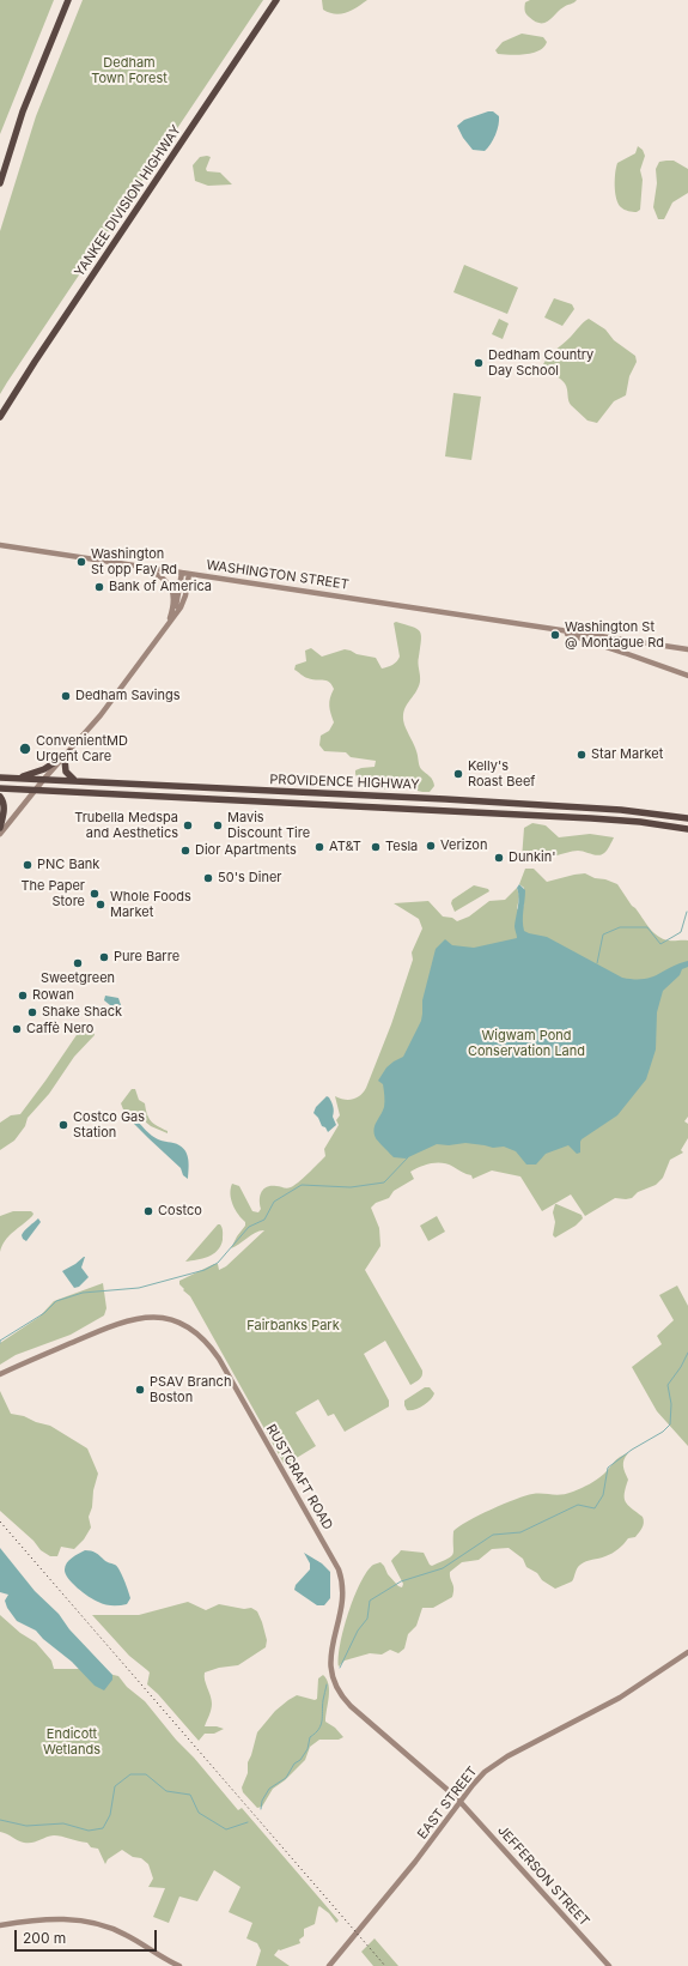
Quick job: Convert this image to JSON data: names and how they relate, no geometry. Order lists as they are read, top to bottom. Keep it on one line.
{"streets":{"highway":["YANKEE DIVISION HIGHWAY","PROVIDENCE HIGHWAY"],"main road":["WASHINGTON STREET","RUSTCRAFT ROAD","EAST STREET","JEFFERSON STREET"]},"crossings":[["RUSTCRAFT ROAD","EAST STREET"],["RUSTCRAFT ROAD","JEFFERSON STREET"],["EAST STREET","JEFFERSON STREET"]],"parks":["Dedham Town Forest","Wigwam Pond Conservation Land","Fairbanks Park","Endicott Wetlands"],"places":["Dedham Country Day School","Washington St opp Fay Rd","Bank of America","Washington St @ Montague Rd","Dedham Savings","ConvenientMD Urgent Care","Star Market","Kelly's Roast Beef","Trubella Medspa and Aesthetics","Mavis Discount Tire","Verizon","AT&T","Tesla","Dior Apartments","Dunkin'","PNC Bank","50's Diner","The Paper Store","Whole Foods Market","Pure Barre","Sweetgreen","Rowan","Shake Shack","Caffè Nero","Costco Gas Station","Costco","PSAV Branch Boston"],"scale_bar":"200 m"}
